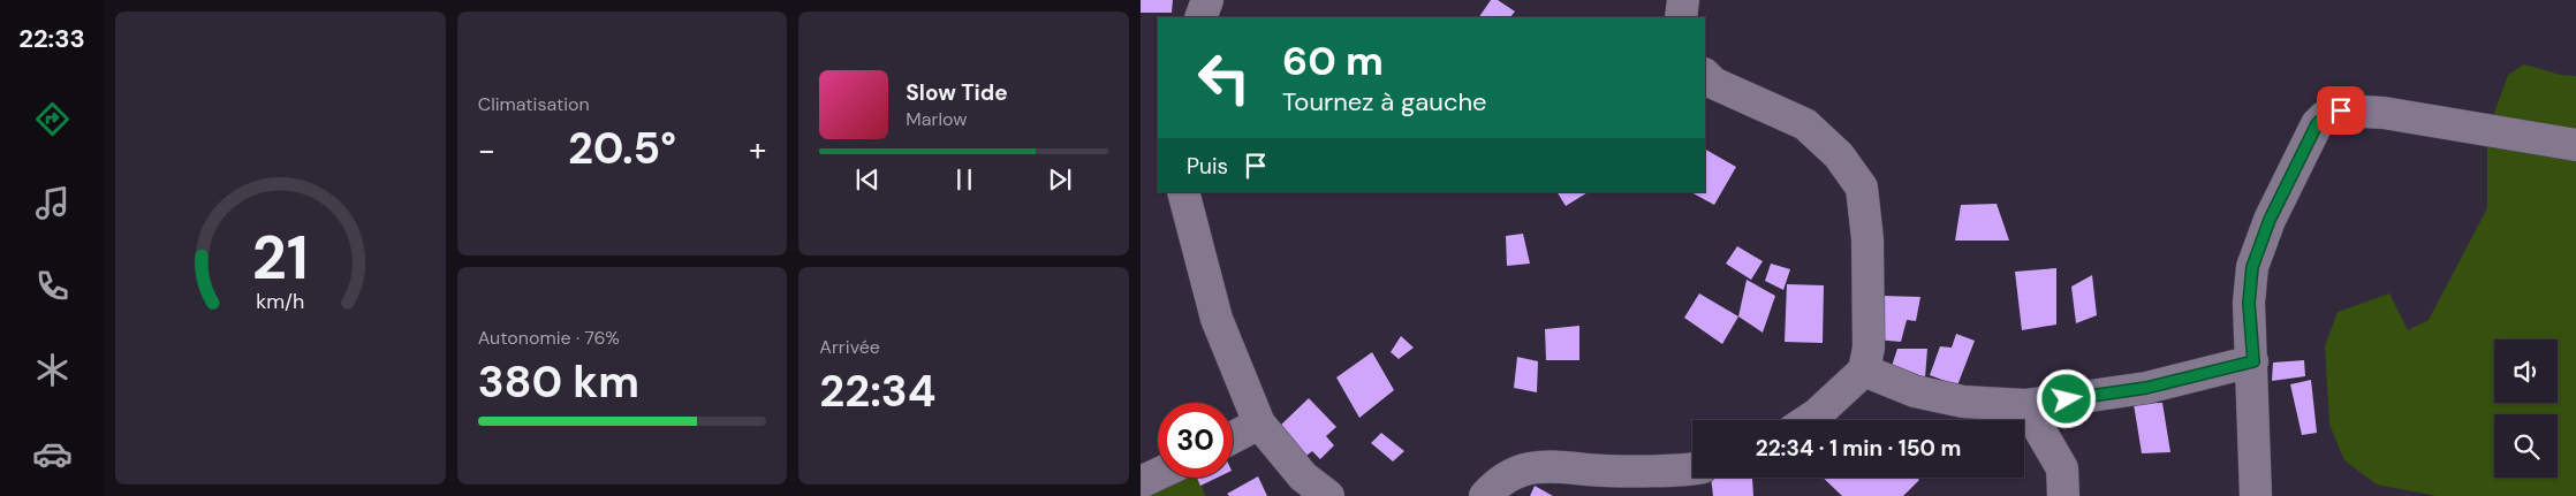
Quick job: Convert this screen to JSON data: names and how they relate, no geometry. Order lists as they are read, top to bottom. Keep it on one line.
{"page":{"tabs":"22:33","tile":["Climatisation",["Autonomie · 76%","380 km"],["Arrivée","22:34"]],"turn":["60 m","Tournez à gauche"],"song":["Slow Tide","Marlow"],"heat":["−","20.5°","+"],"then":"Puis","limit":"30","trip":"22:34 · 1 min · 150 m","gauge":["21","km/h"]}}
